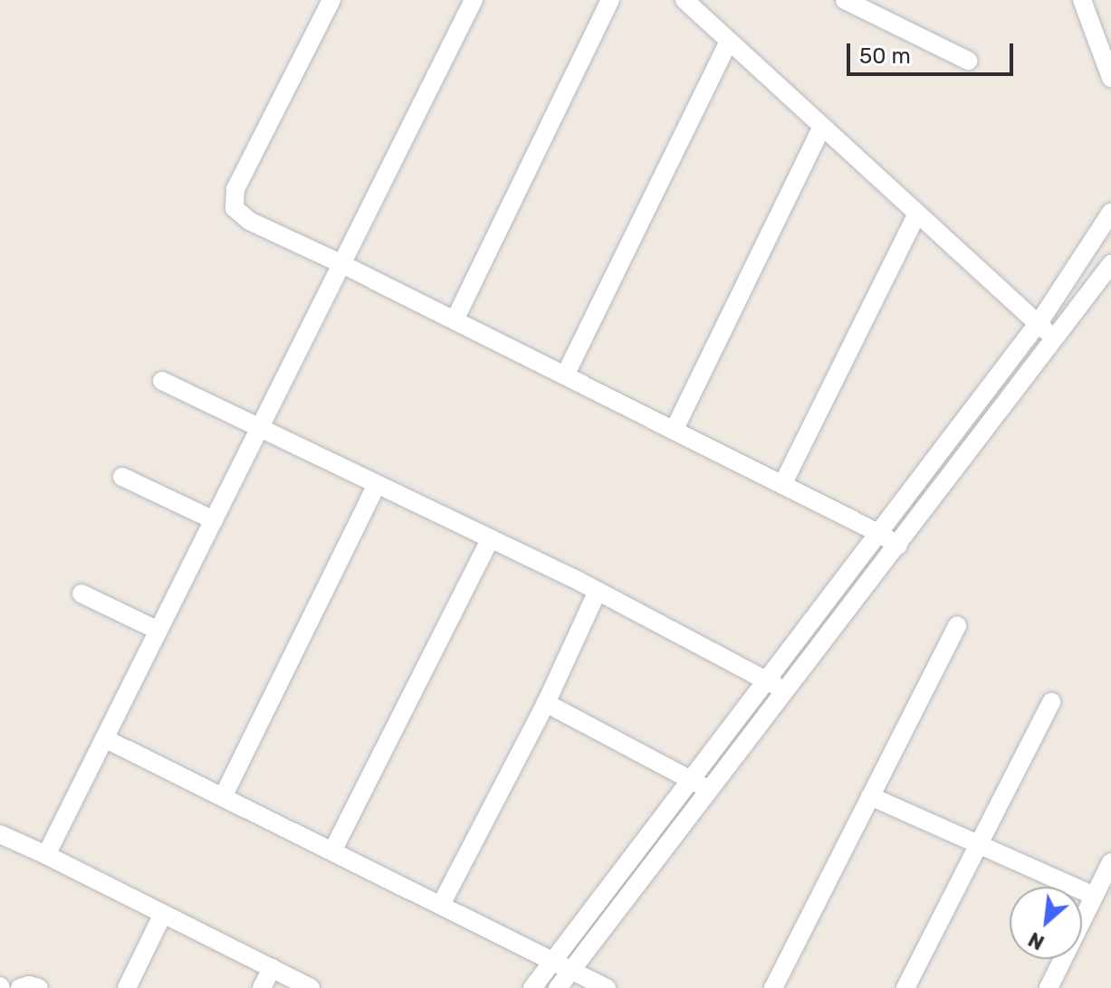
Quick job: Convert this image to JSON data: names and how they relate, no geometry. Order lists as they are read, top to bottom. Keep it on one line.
{"scale_bar":"50 m","north":"bottom left"}
